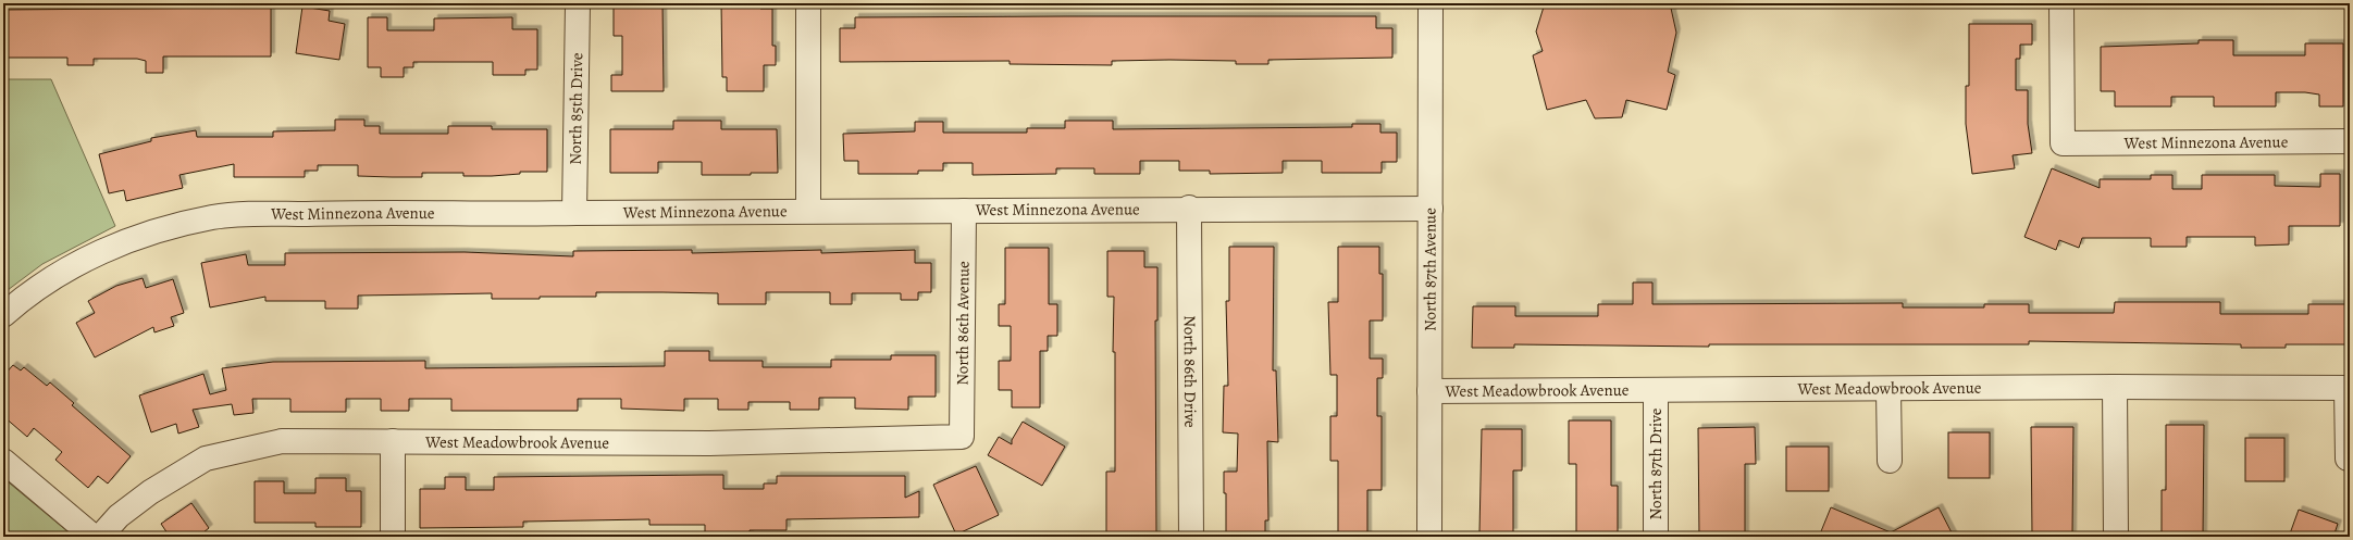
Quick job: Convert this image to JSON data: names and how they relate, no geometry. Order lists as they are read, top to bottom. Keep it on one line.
{"streets":{"street":["North 85th Drive","West Minnezona Avenue","North 87th Avenue","North 86th Avenue","North 86th Drive","West Meadowbrook Avenue","North 87th Drive"]},"crossings":[["North 85th Drive","West Minnezona Avenue"],["West Minnezona Avenue","North 87th Avenue"],["West Minnezona Avenue","North 86th Avenue"],["West Minnezona Avenue","North 86th Drive"],["North 87th Avenue","West Meadowbrook Avenue"],["North 86th Avenue","West Meadowbrook Avenue"],["West Meadowbrook Avenue","North 87th Drive"]]}
